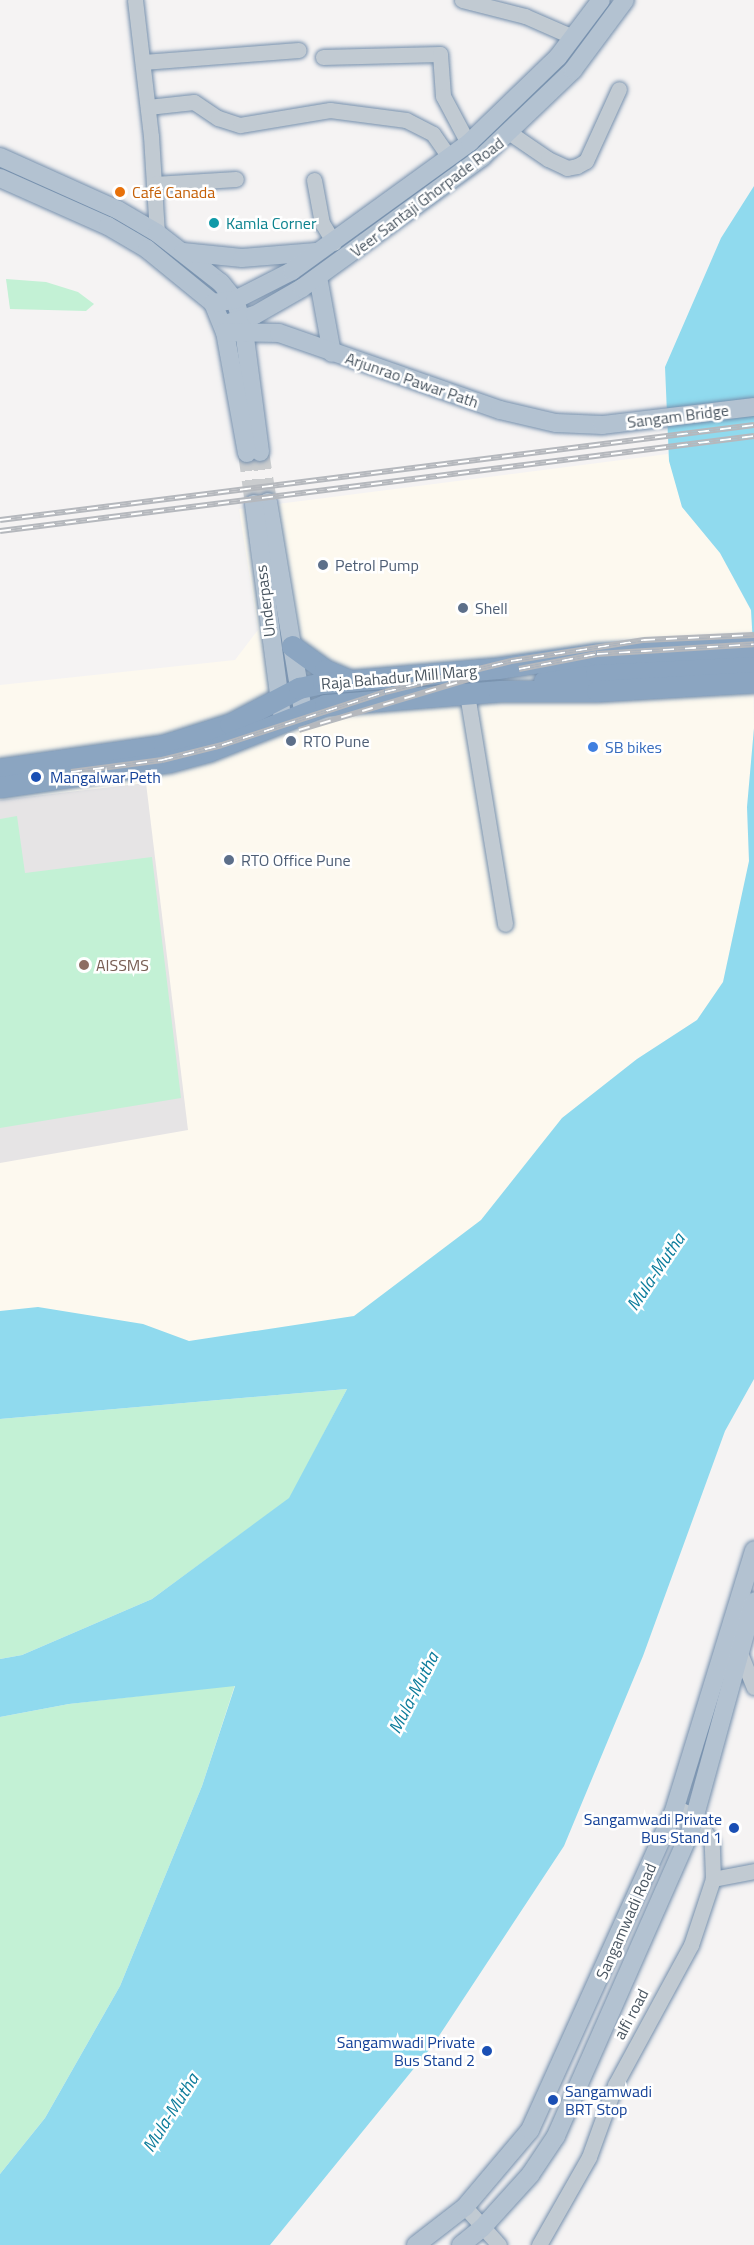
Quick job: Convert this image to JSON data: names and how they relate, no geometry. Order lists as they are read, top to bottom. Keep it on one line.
{"streets":{"highway":["Raja Bahadur Mill Marg"],"main road":["Veer Santaji Ghorpade Road","Arjunrao Pawar Path","Sangam Bridge","Underpass","Sangamwadi Road"],"street":["alfi road"]},"crossings":[["Veer Santaji Ghorpade Road","Arjunrao Pawar Path"],["Arjunrao Pawar Path","Sangam Bridge"],["Underpass","Raja Bahadur Mill Marg"],["Sangamwadi Road","alfi road"]],"water":["Mula-Mutha"],"places":["Café Canada","Kamla Corner","Petrol Pump","Shell","RTO Pune","SB bikes","Mangalwar Peth","RTO Office Pune","AISSMS","Sangamwadi Private Bus Stand 1","Sangamwadi Private Bus Stand 2","Sangamwadi BRT Stop"]}
